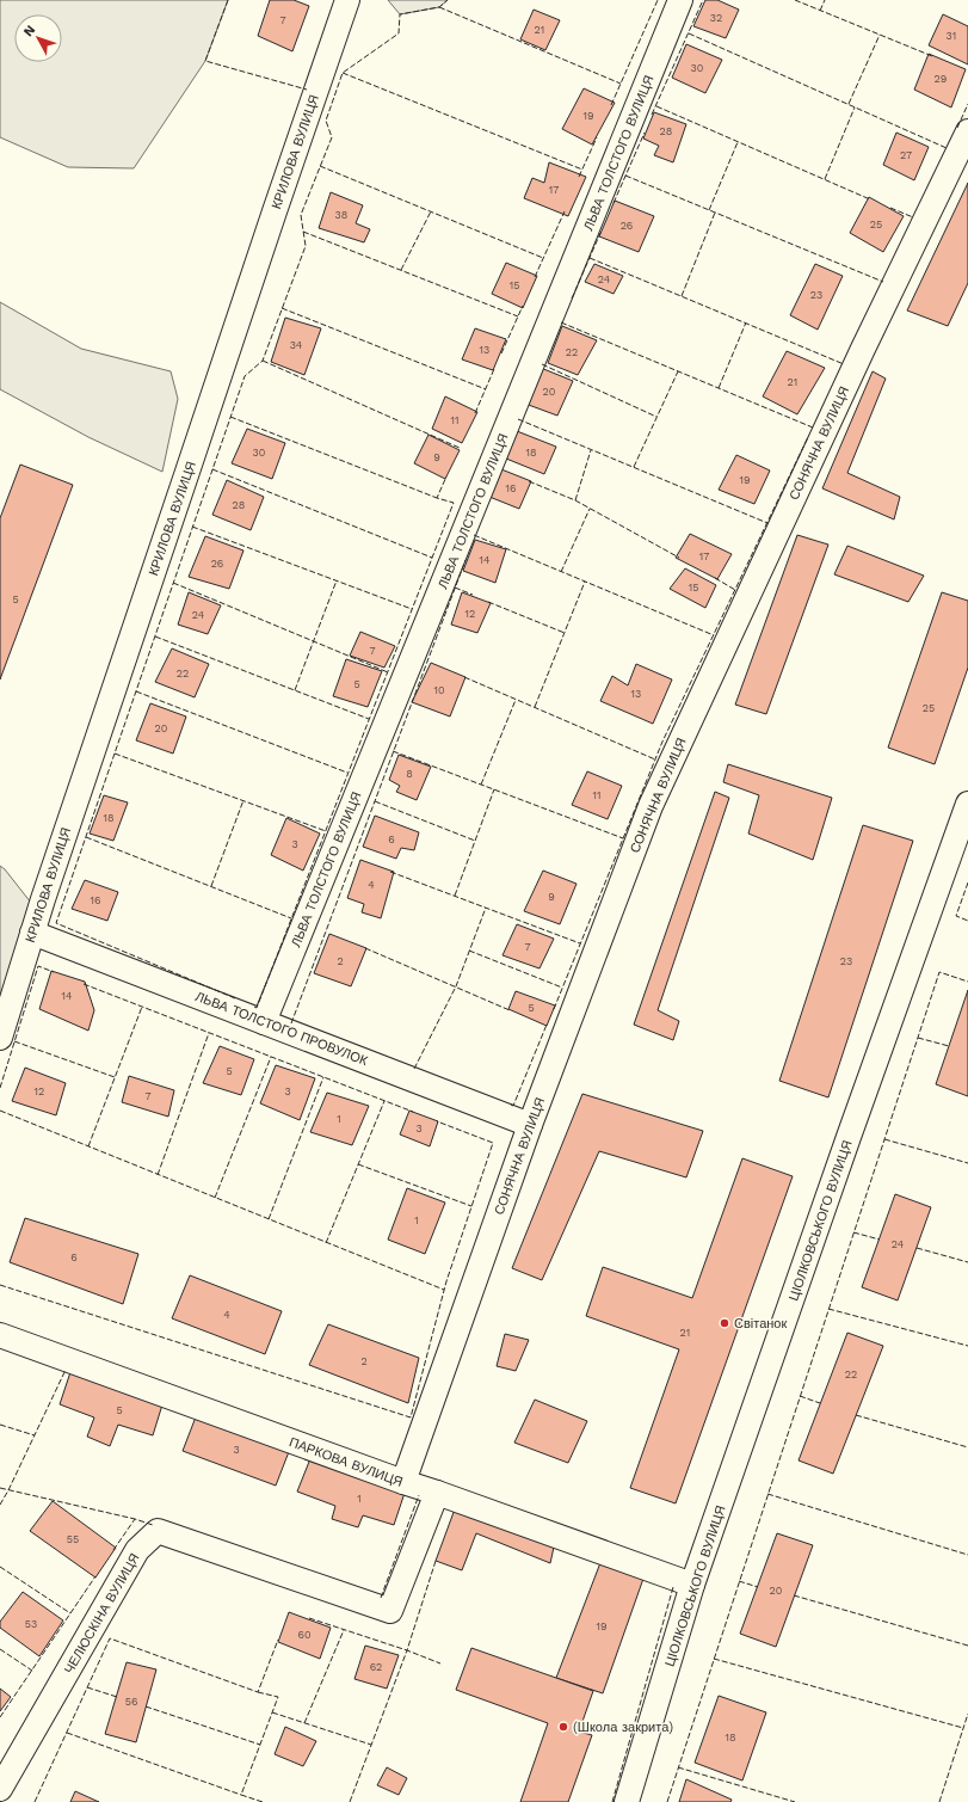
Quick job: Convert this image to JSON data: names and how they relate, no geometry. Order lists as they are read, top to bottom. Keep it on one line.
{"streets":{"street":["КРИЛОВА ВУЛИЦЯ","ЛЬВА ТОЛСТОГО ВУЛИЦЯ","СОНЯЧНА ВУЛИЦЯ","ЛЬВА ТОЛСТОГО ПРОВУЛОК","ЦІОЛКОВСЬКОГО ВУЛИЦЯ","ПАРКОВА ВУЛИЦЯ","ЧЕЛЮСКІНА ВУЛИЦЯ"]},"crossings":[["КРИЛОВА ВУЛИЦЯ","ЛЬВА ТОЛСТОГО ПРОВУЛОК"],["ЛЬВА ТОЛСТОГО ВУЛИЦЯ","ЛЬВА ТОЛСТОГО ПРОВУЛОК"],["СОНЯЧНА ВУЛИЦЯ","ЛЬВА ТОЛСТОГО ПРОВУЛОК"],["СОНЯЧНА ВУЛИЦЯ","ПАРКОВА ВУЛИЦЯ"],["ЦІОЛКОВСЬКОГО ВУЛИЦЯ","ПАРКОВА ВУЛИЦЯ"],["ПАРКОВА ВУЛИЦЯ","ЧЕЛЮСКІНА ВУЛИЦЯ"]],"places":["Світанок","(Школа закрита)"],"house_numbers":["32","7","21","31","30","29","19","28","27","17","38","25","26","24","15","23","34","13","22","21","20","11","30","18","9","19","16","28","17","14","26","15","5","12","24","7","22","5","10","13","25","20","8","11","18","6","3","4","9","16","7","2","23","14","5","5","12","3","7","1","3","1","24","6","4","21","2","22","5","3","1","55","20","53","19","60","62","56","18"],"north":"top left"}
